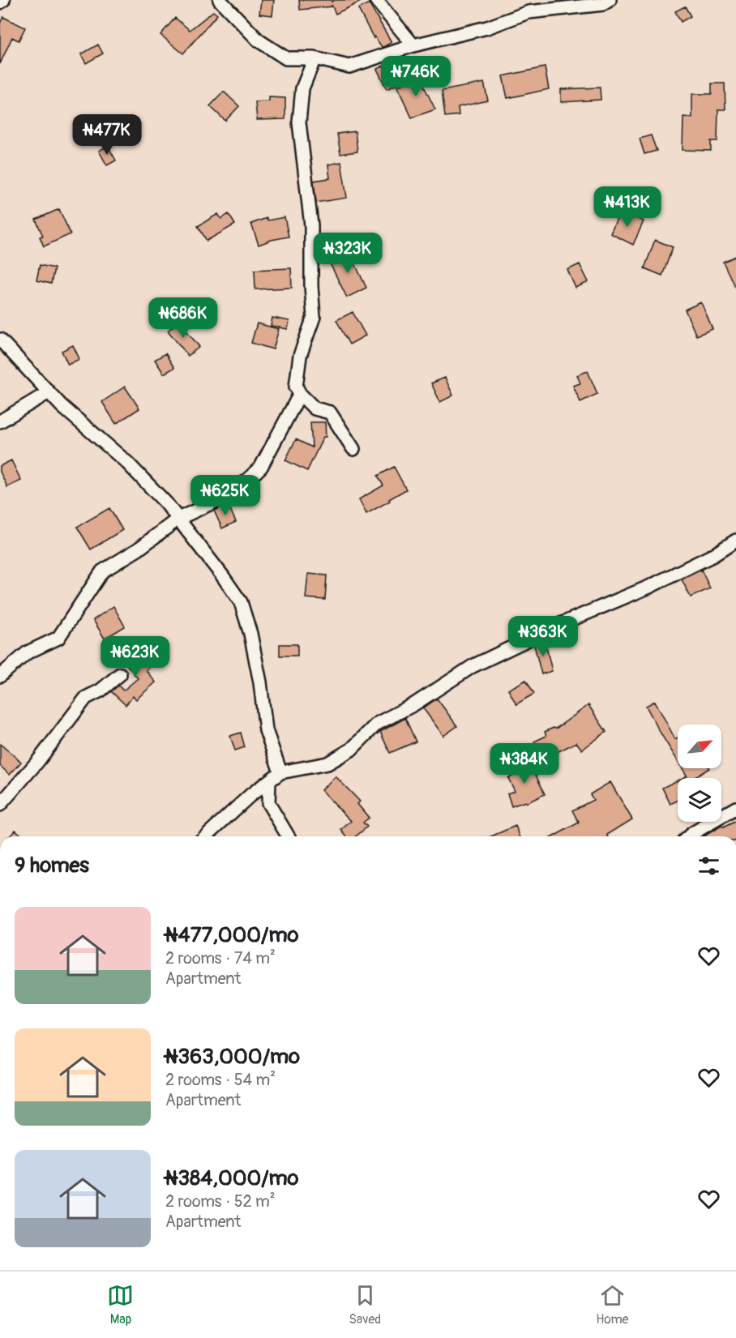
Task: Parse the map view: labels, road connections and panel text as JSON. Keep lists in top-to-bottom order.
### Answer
{
  "north": "top right",
  "page": {
    "price": [
      "₦746K",
      "₦477K",
      "₦413K",
      "₦323K",
      "₦686K",
      "₦625K",
      "₦363K",
      "₦623K",
      "₦384K"
    ],
    "heading": "9 homes",
    "list": [
      {
        "name": "₦477,000/mo",
        "note": "2 rooms · 74 m² · Apartment"
      },
      {
        "name": "₦363,000/mo",
        "note": "2 rooms · 54 m² · Apartment"
      },
      {
        "name": "₦384,000/mo",
        "note": "2 rooms · 52 m² · Apartment"
      }
    ],
    "tabs": ["Map", "Saved", "Home"]
  }
}
